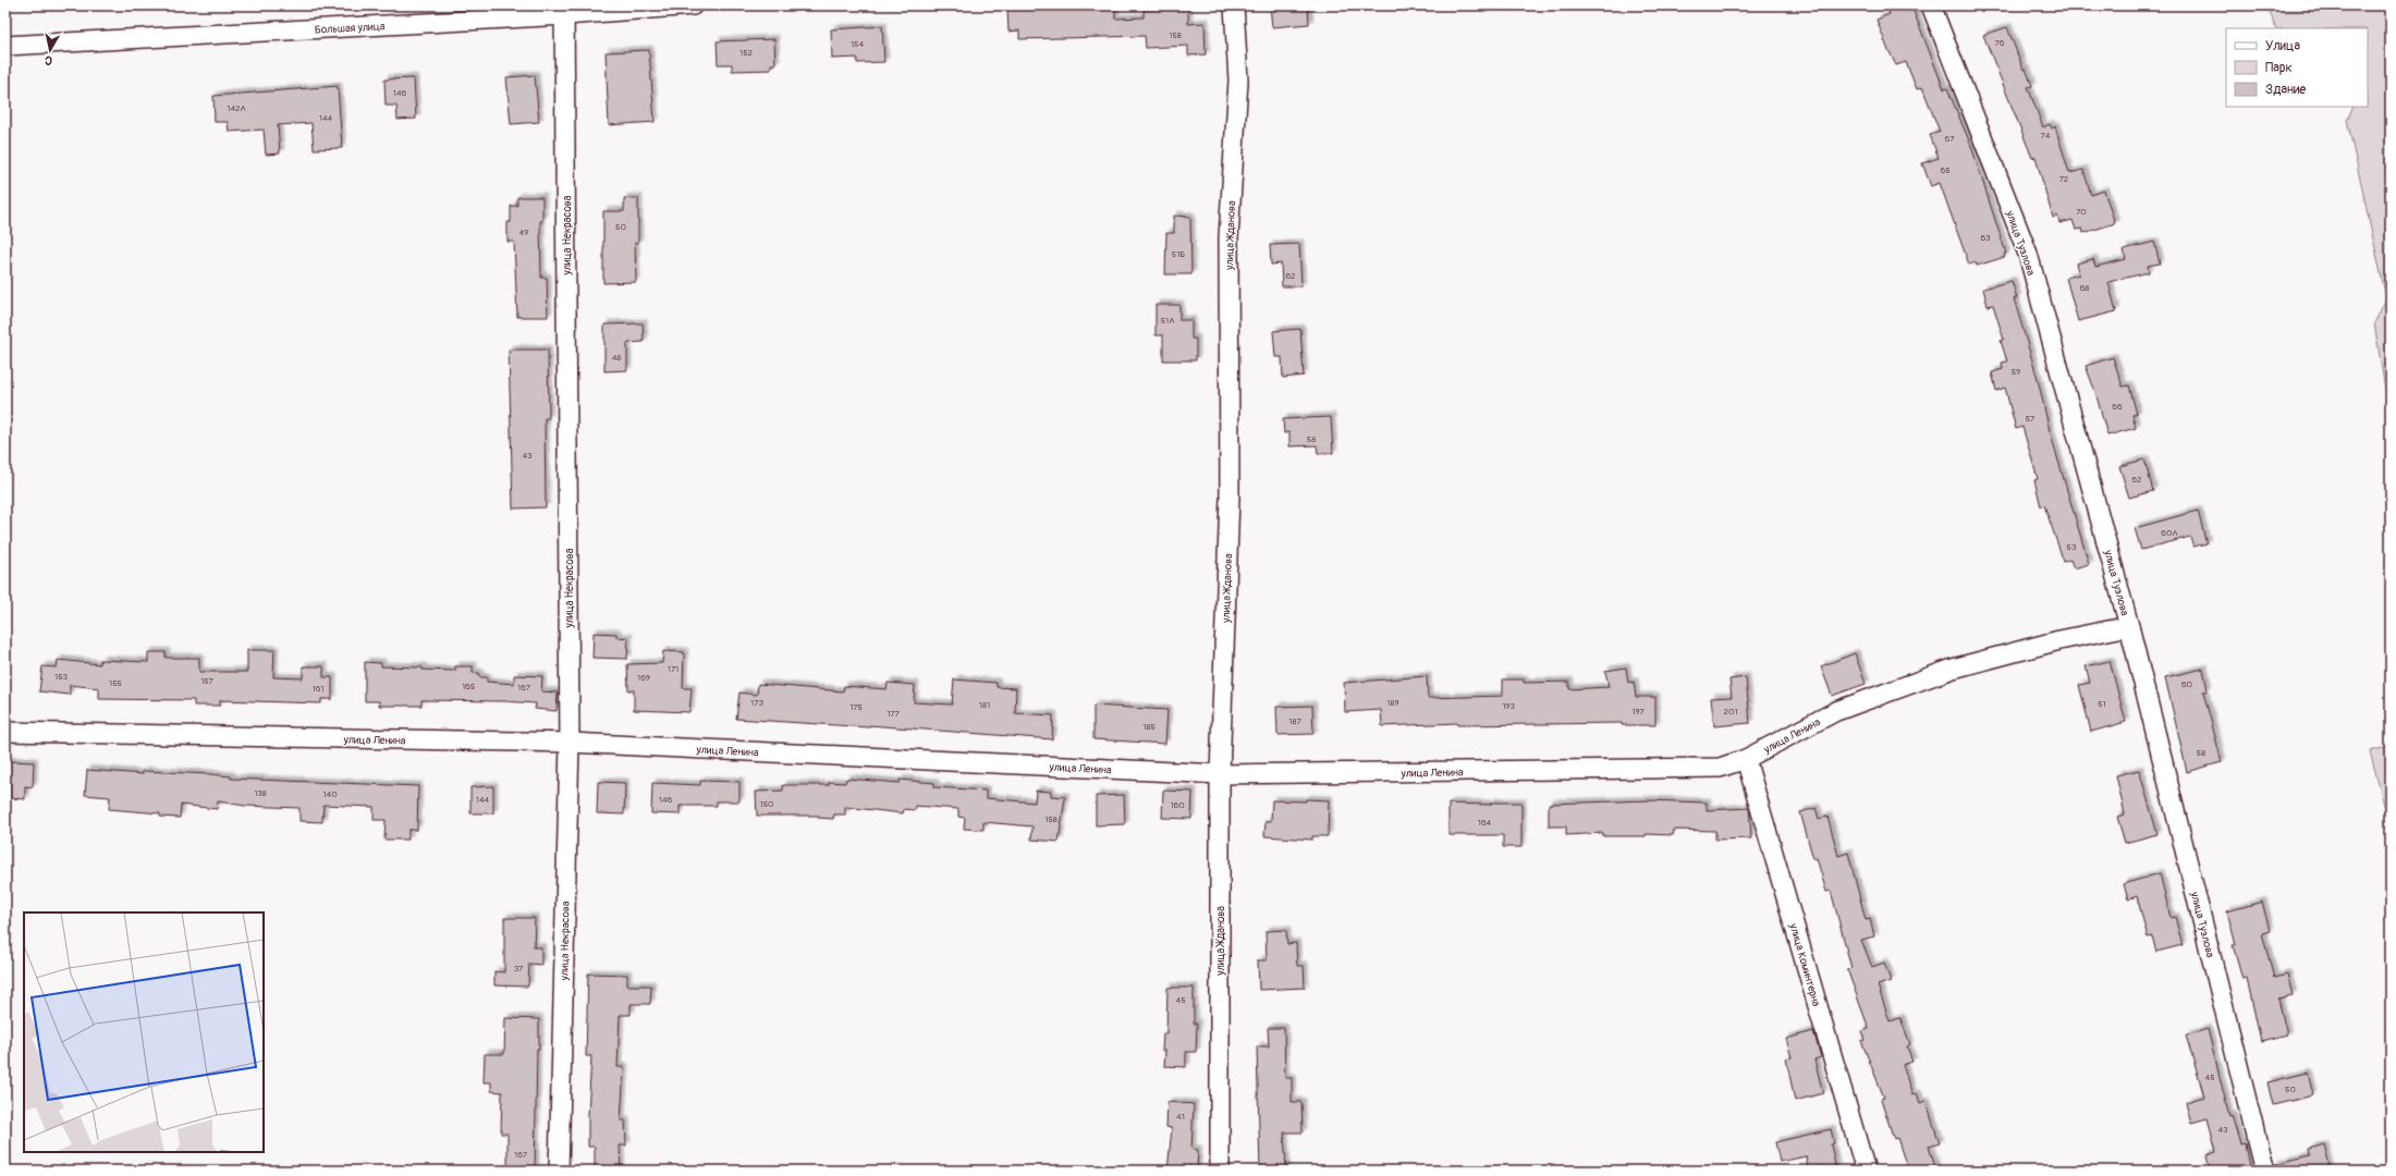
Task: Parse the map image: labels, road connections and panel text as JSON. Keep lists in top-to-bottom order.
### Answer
{
  "streets": {
    "street": [
      "Большая улица",
      "улица Некрасова",
      "улица Жданова",
      "улица Тузлова",
      "улица Ленина",
      "улица Коминтерна"
    ]
  },
  "crossings": [
    ["Большая улица", "улица Некрасова"],
    ["улица Некрасова", "улица Ленина"],
    ["улица Жданова", "улица Ленина"],
    ["улица Тузлова", "улица Ленина"],
    ["улица Ленина", "улица Коминтерна"]
  ],
  "house_numbers": [
    "158",
    "76",
    "154",
    "152",
    "146",
    "142А",
    "144",
    "74",
    "67",
    "65",
    "72",
    "70",
    "50",
    "49",
    "63",
    "51Б",
    "62",
    "68",
    "51А",
    "48",
    "59",
    "66",
    "57",
    "58",
    "43",
    "62",
    "60А",
    "53",
    "171",
    "153",
    "169",
    "157",
    "155",
    "60",
    "165",
    "167",
    "161",
    "173",
    "189",
    "51",
    "181",
    "193",
    "175",
    "197",
    "201",
    "177",
    "187",
    "185",
    "58",
    "138",
    "140",
    "144",
    "146",
    "150",
    "160",
    "158",
    "164",
    "37",
    "45",
    "45",
    "50",
    "41",
    "43",
    "167"
  ],
  "legend": ["Улица", "Парк", "Здание"],
  "north": "bottom"
}
